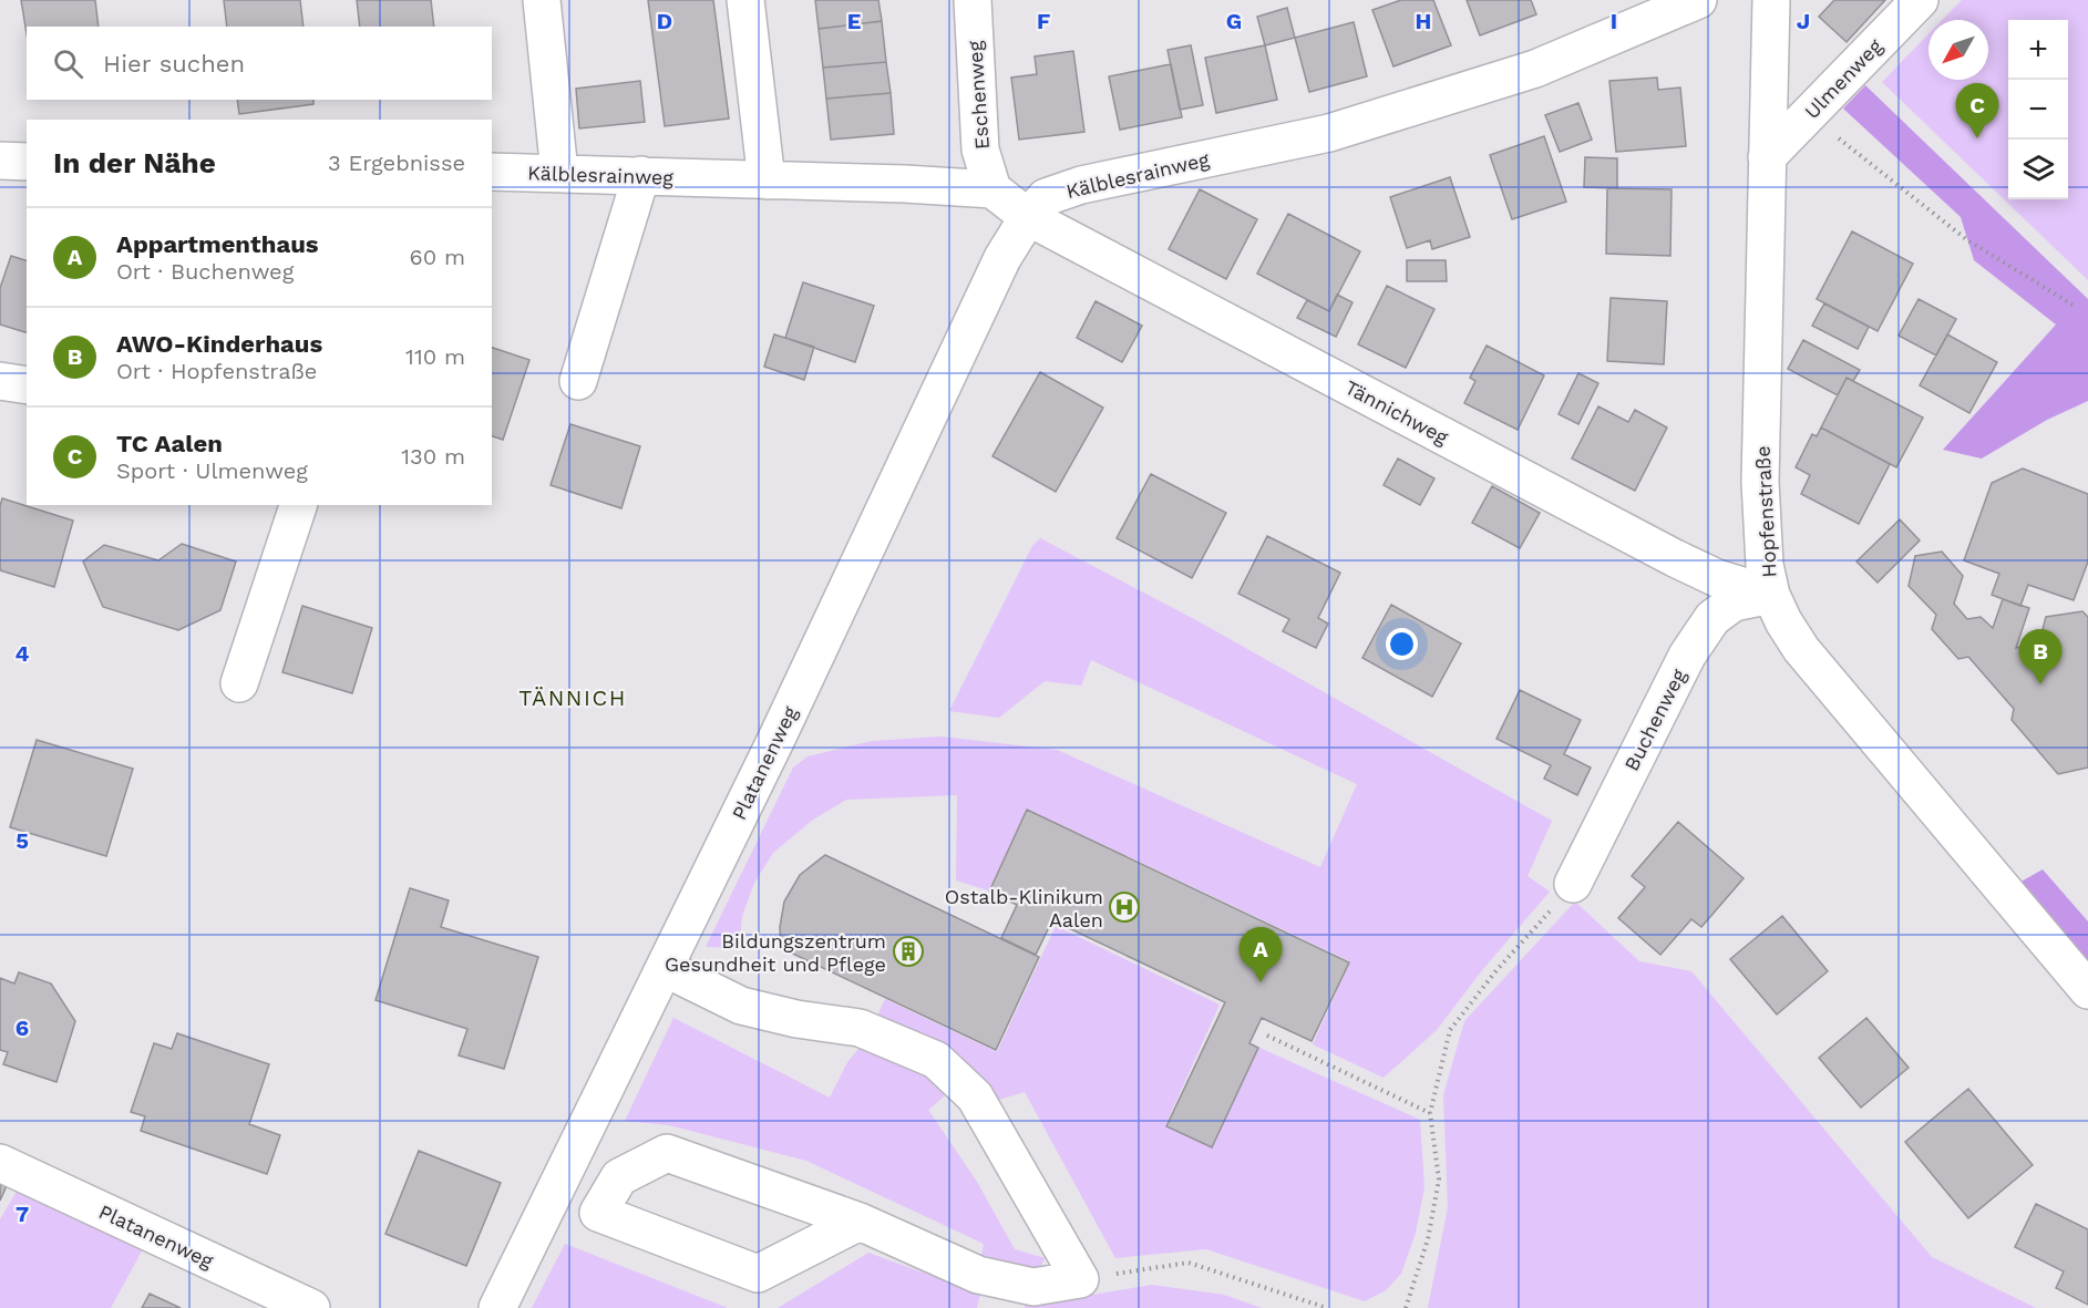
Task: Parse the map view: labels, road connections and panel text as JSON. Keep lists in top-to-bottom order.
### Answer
{
  "streets": {
    "street": [
      "Ulmenweg",
      "Eschenweg",
      "Kälblesrainweg",
      "Tännichweg",
      "Hopfenstraße",
      "Buchenweg",
      "Platanenweg"
    ]
  },
  "crossings": [
    ["Ulmenweg", "Hopfenstraße"],
    ["Eschenweg", "Kälblesrainweg"],
    ["Kälblesrainweg", "Tännichweg"],
    ["Kälblesrainweg", "Platanenweg"],
    ["Tännichweg", "Hopfenstraße"],
    ["Tännichweg", "Buchenweg"],
    ["Tännichweg", "Platanenweg"],
    ["Hopfenstraße", "Buchenweg"]
  ],
  "districts": ["TÄNNICH"],
  "places": {
    "hospital": ["Ostalb-Klinikum Aalen"],
    "building": ["Bildungszentrum Gesundheit und Pflege"]
  },
  "north": "bottom left",
  "page": {
    "map_buttons": ["+", "−"],
    "search": "Hier suchen",
    "pins": ["C", "B", "A"],
    "heading": ["In der Nähe", "3 Ergebnisse"],
    "list": [
      {
        "mark": "A",
        "name": "Appartmenthaus",
        "note": "Ort · Buchenweg",
        "value": "60 m"
      },
      {
        "mark": "B",
        "name": "AWO-Kinderhaus",
        "note": "Ort · Hopfenstraße",
        "value": "110 m"
      },
      {
        "mark": "C",
        "name": "TC Aalen",
        "note": "Sport · Ulmenweg",
        "value": "130 m"
      }
    ]
  },
  "grid": {
    "columns": [
      "D",
      "E",
      "F",
      "G",
      "H",
      "I",
      "J"
    ],
    "rows": [
      "4",
      "5",
      "6",
      "7"
    ]
  }
}
